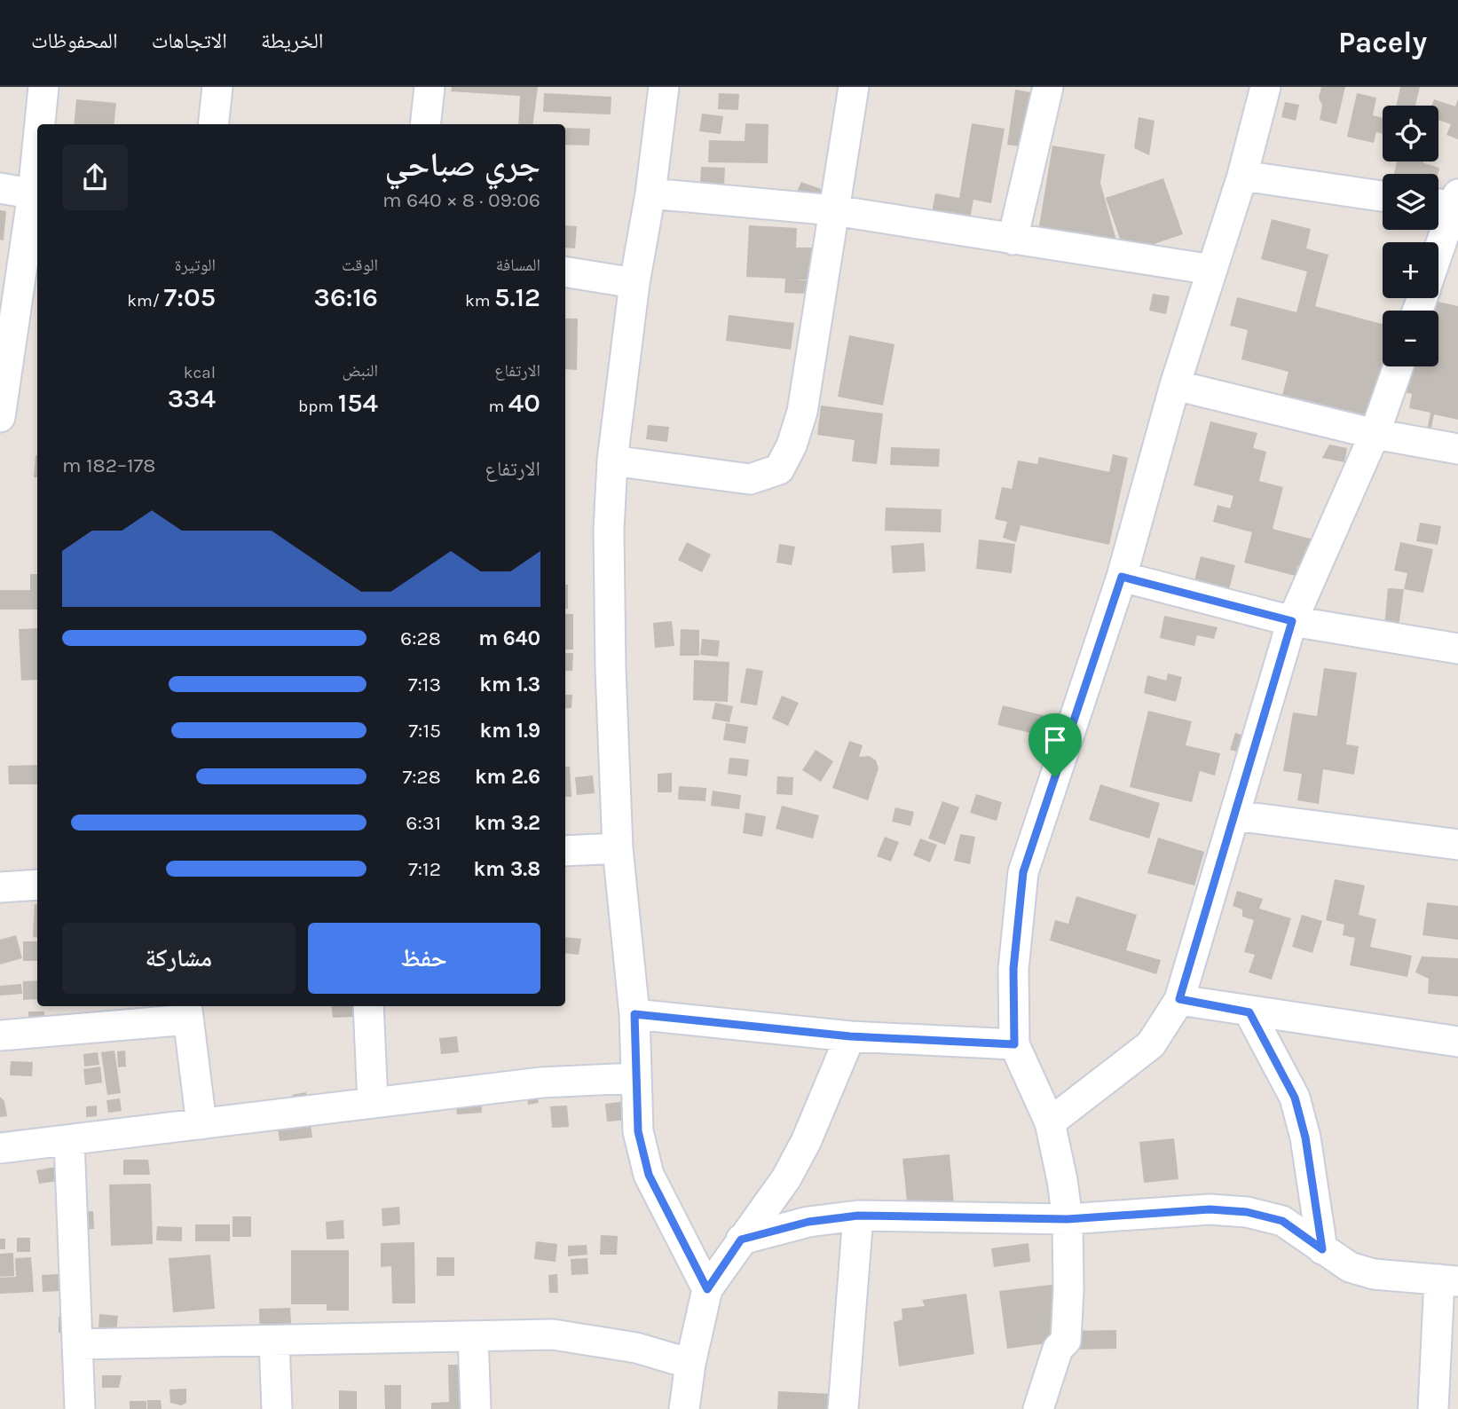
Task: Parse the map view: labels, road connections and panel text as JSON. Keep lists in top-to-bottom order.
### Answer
{
  "page": {
    "header": "Pacely",
    "nav": ["الخريطة", "الاتجاهات", "المحفوظات"],
    "map_buttons": ["+", "−"],
    "heading": ["جري صباحي", "09:06 · 8 × 640 m"],
    "stats": [
      ["المسافة", "5.12 km"],
      ["الوقت", "36:16"],
      ["الوتيرة", "7:05 /km"],
      ["الارتفاع", "40 m"],
      ["النبض", "154 bpm"],
      ["kcal", "334"]
    ],
    "chart": ["الارتفاع", "178–182 m"],
    "list": [
      {
        "name": "640 m",
        "note": "6:28"
      },
      {
        "name": "1.3 km",
        "note": "7:13"
      },
      {
        "name": "1.9 km",
        "note": "7:15"
      },
      {
        "name": "2.6 km",
        "note": "7:28"
      },
      {
        "name": "3.2 km",
        "note": "6:31"
      },
      {
        "name": "3.8 km",
        "note": "7:12"
      }
    ],
    "buttons": ["حفظ", "مشاركة"]
  }
}
